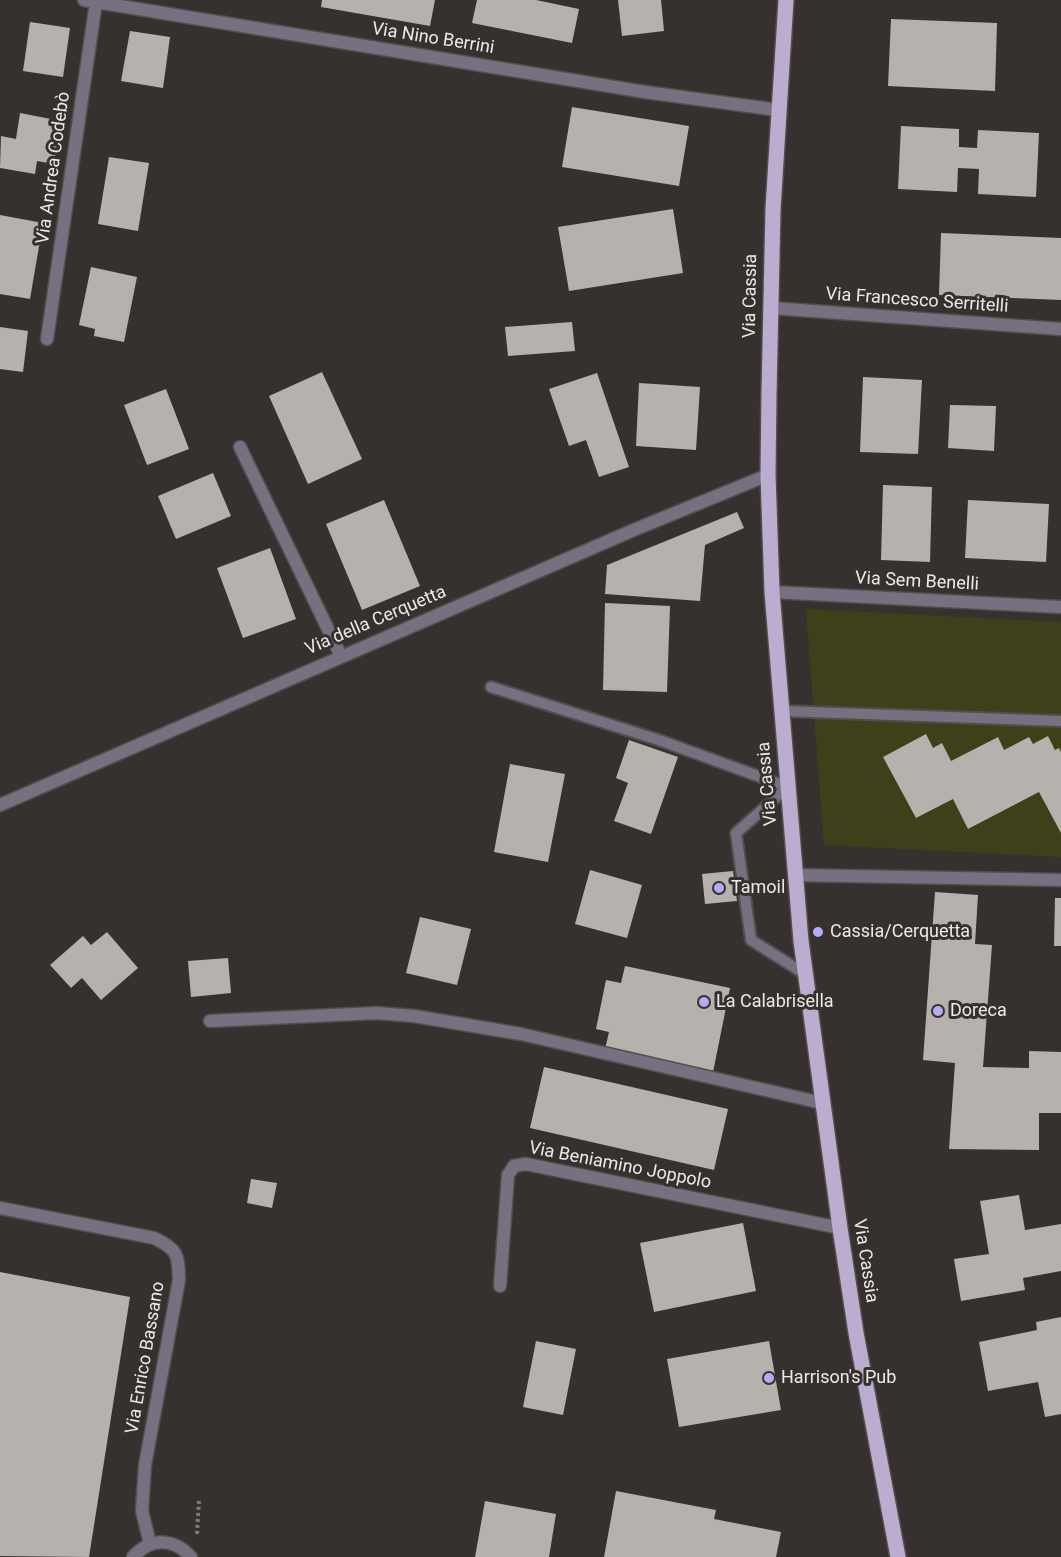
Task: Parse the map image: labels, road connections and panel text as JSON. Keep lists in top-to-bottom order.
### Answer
{
  "streets": {
    "main road": ["Via Cassia"],
    "street": [
      "Via Nino Berrini",
      "Via Andrea Codebò",
      "Via Francesco Serritelli",
      "Via Sem Benelli",
      "Via della Cerquetta",
      "Via Beniamino Joppolo",
      "Via Enrico Bassano"
    ]
  },
  "crossings": [
    ["Via Nino Berrini", "Via Andrea Codebò"],
    ["Via Nino Berrini", "Via Cassia"],
    ["Via Cassia", "Via Francesco Serritelli"],
    ["Via Cassia", "Via Sem Benelli"],
    ["Via Cassia", "Via della Cerquetta"],
    ["Via Cassia", "Via Beniamino Joppolo"]
  ],
  "places": [
    "Tamoil",
    "Cassia/Cerquetta",
    "La Calabrisella",
    "Doreca",
    "Harrison's Pub"
  ]
}
